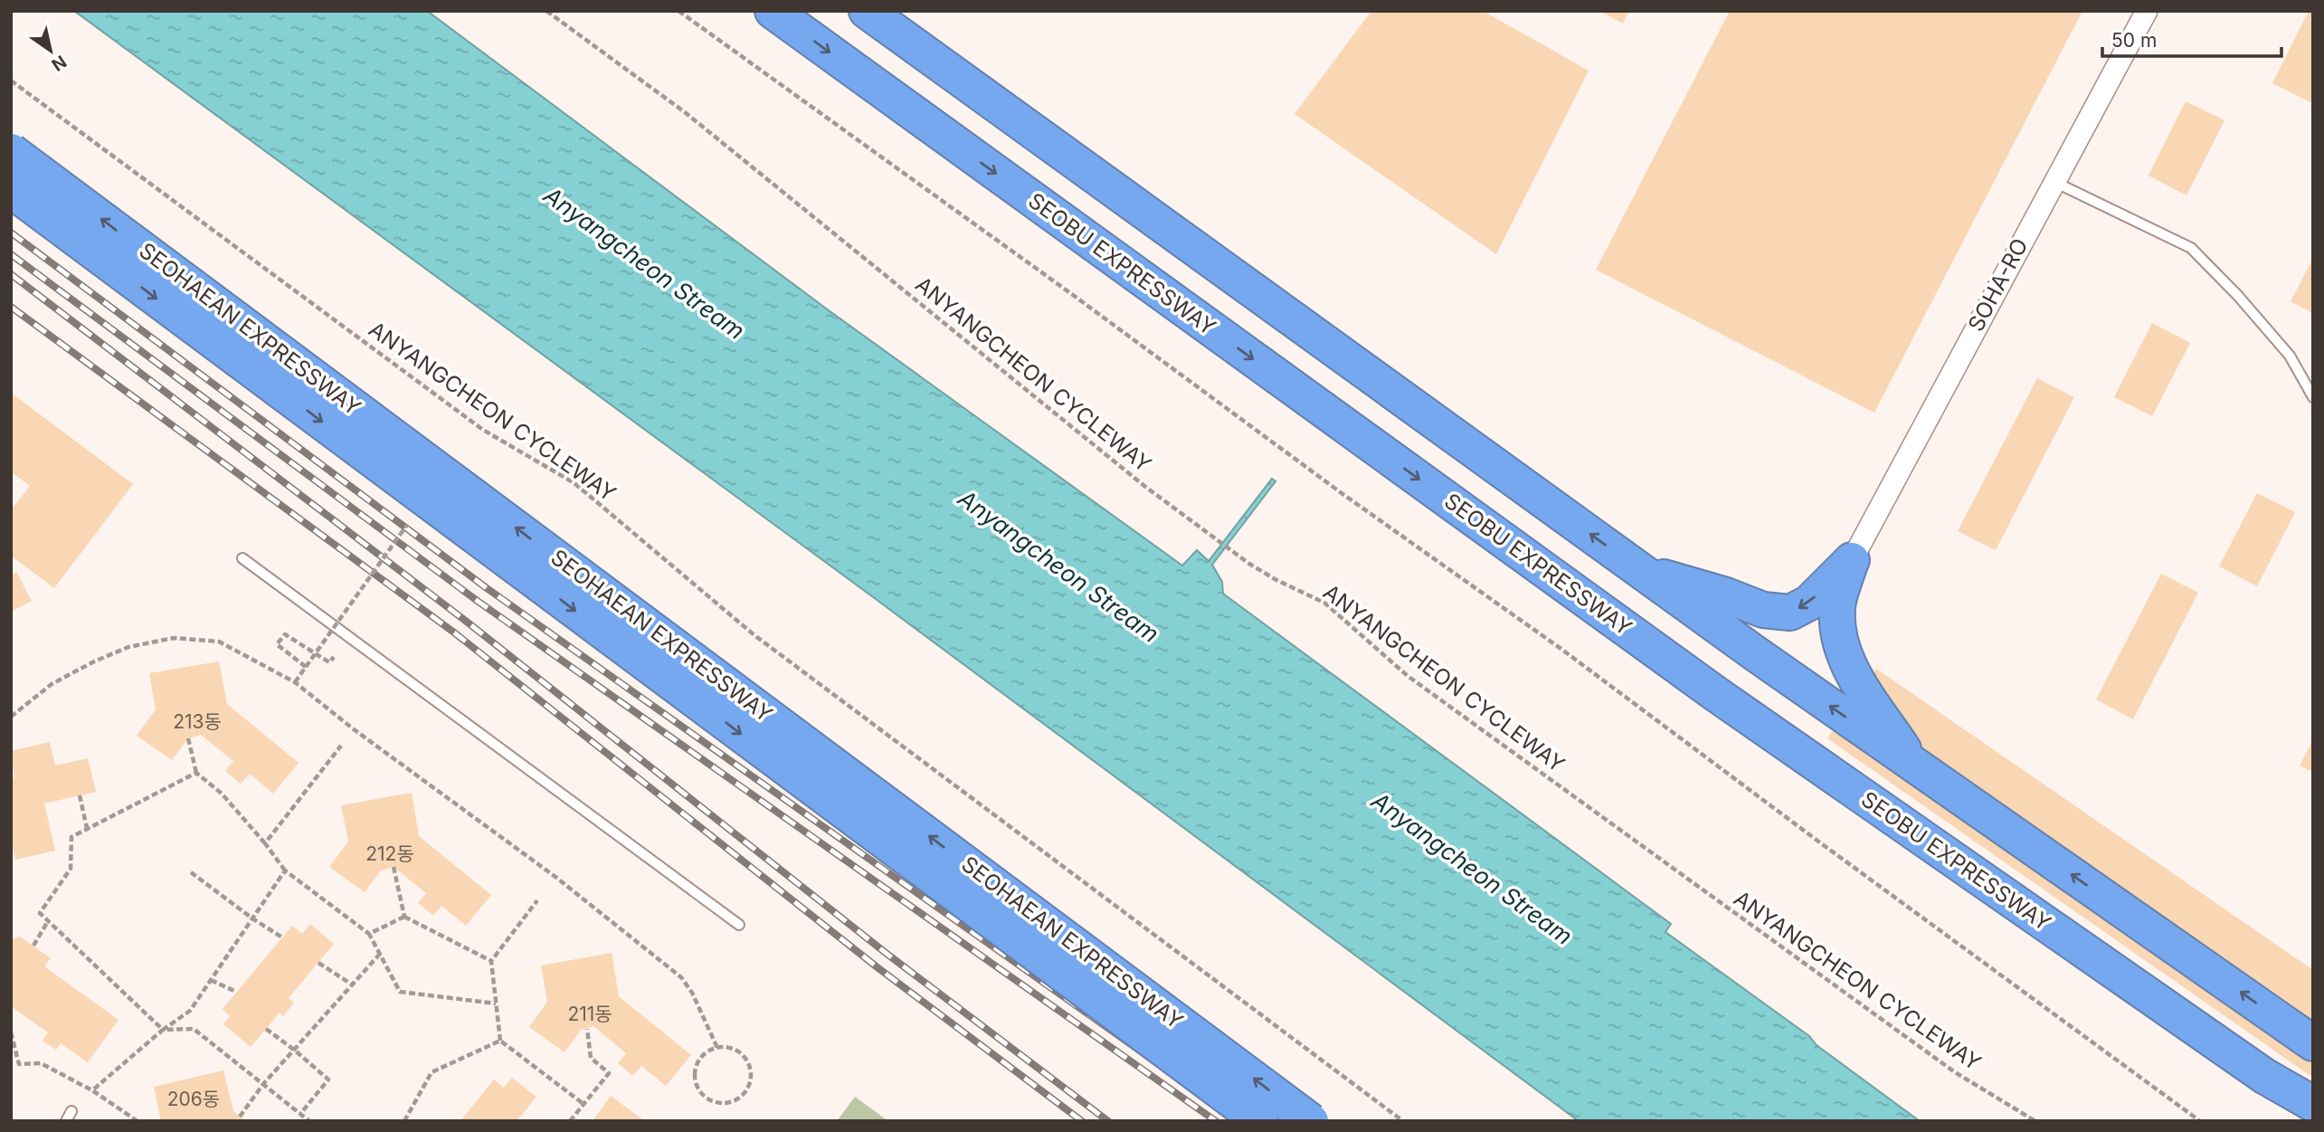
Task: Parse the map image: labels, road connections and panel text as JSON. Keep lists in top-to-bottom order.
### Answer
{
  "streets": {
    "highway": ["SEOBU EXPRESSWAY", "SEOHAEAN EXPRESSWAY"],
    "street": ["SOHA-RO"],
    "path": ["ANYANGCHEON CYCLEWAY"]
  },
  "water": ["Anyangcheon Stream"],
  "house_numbers": [
    "213동",
    "212동",
    "211동",
    "206동"
  ],
  "scale_bar": "50 m",
  "north": "bottom right"
}
